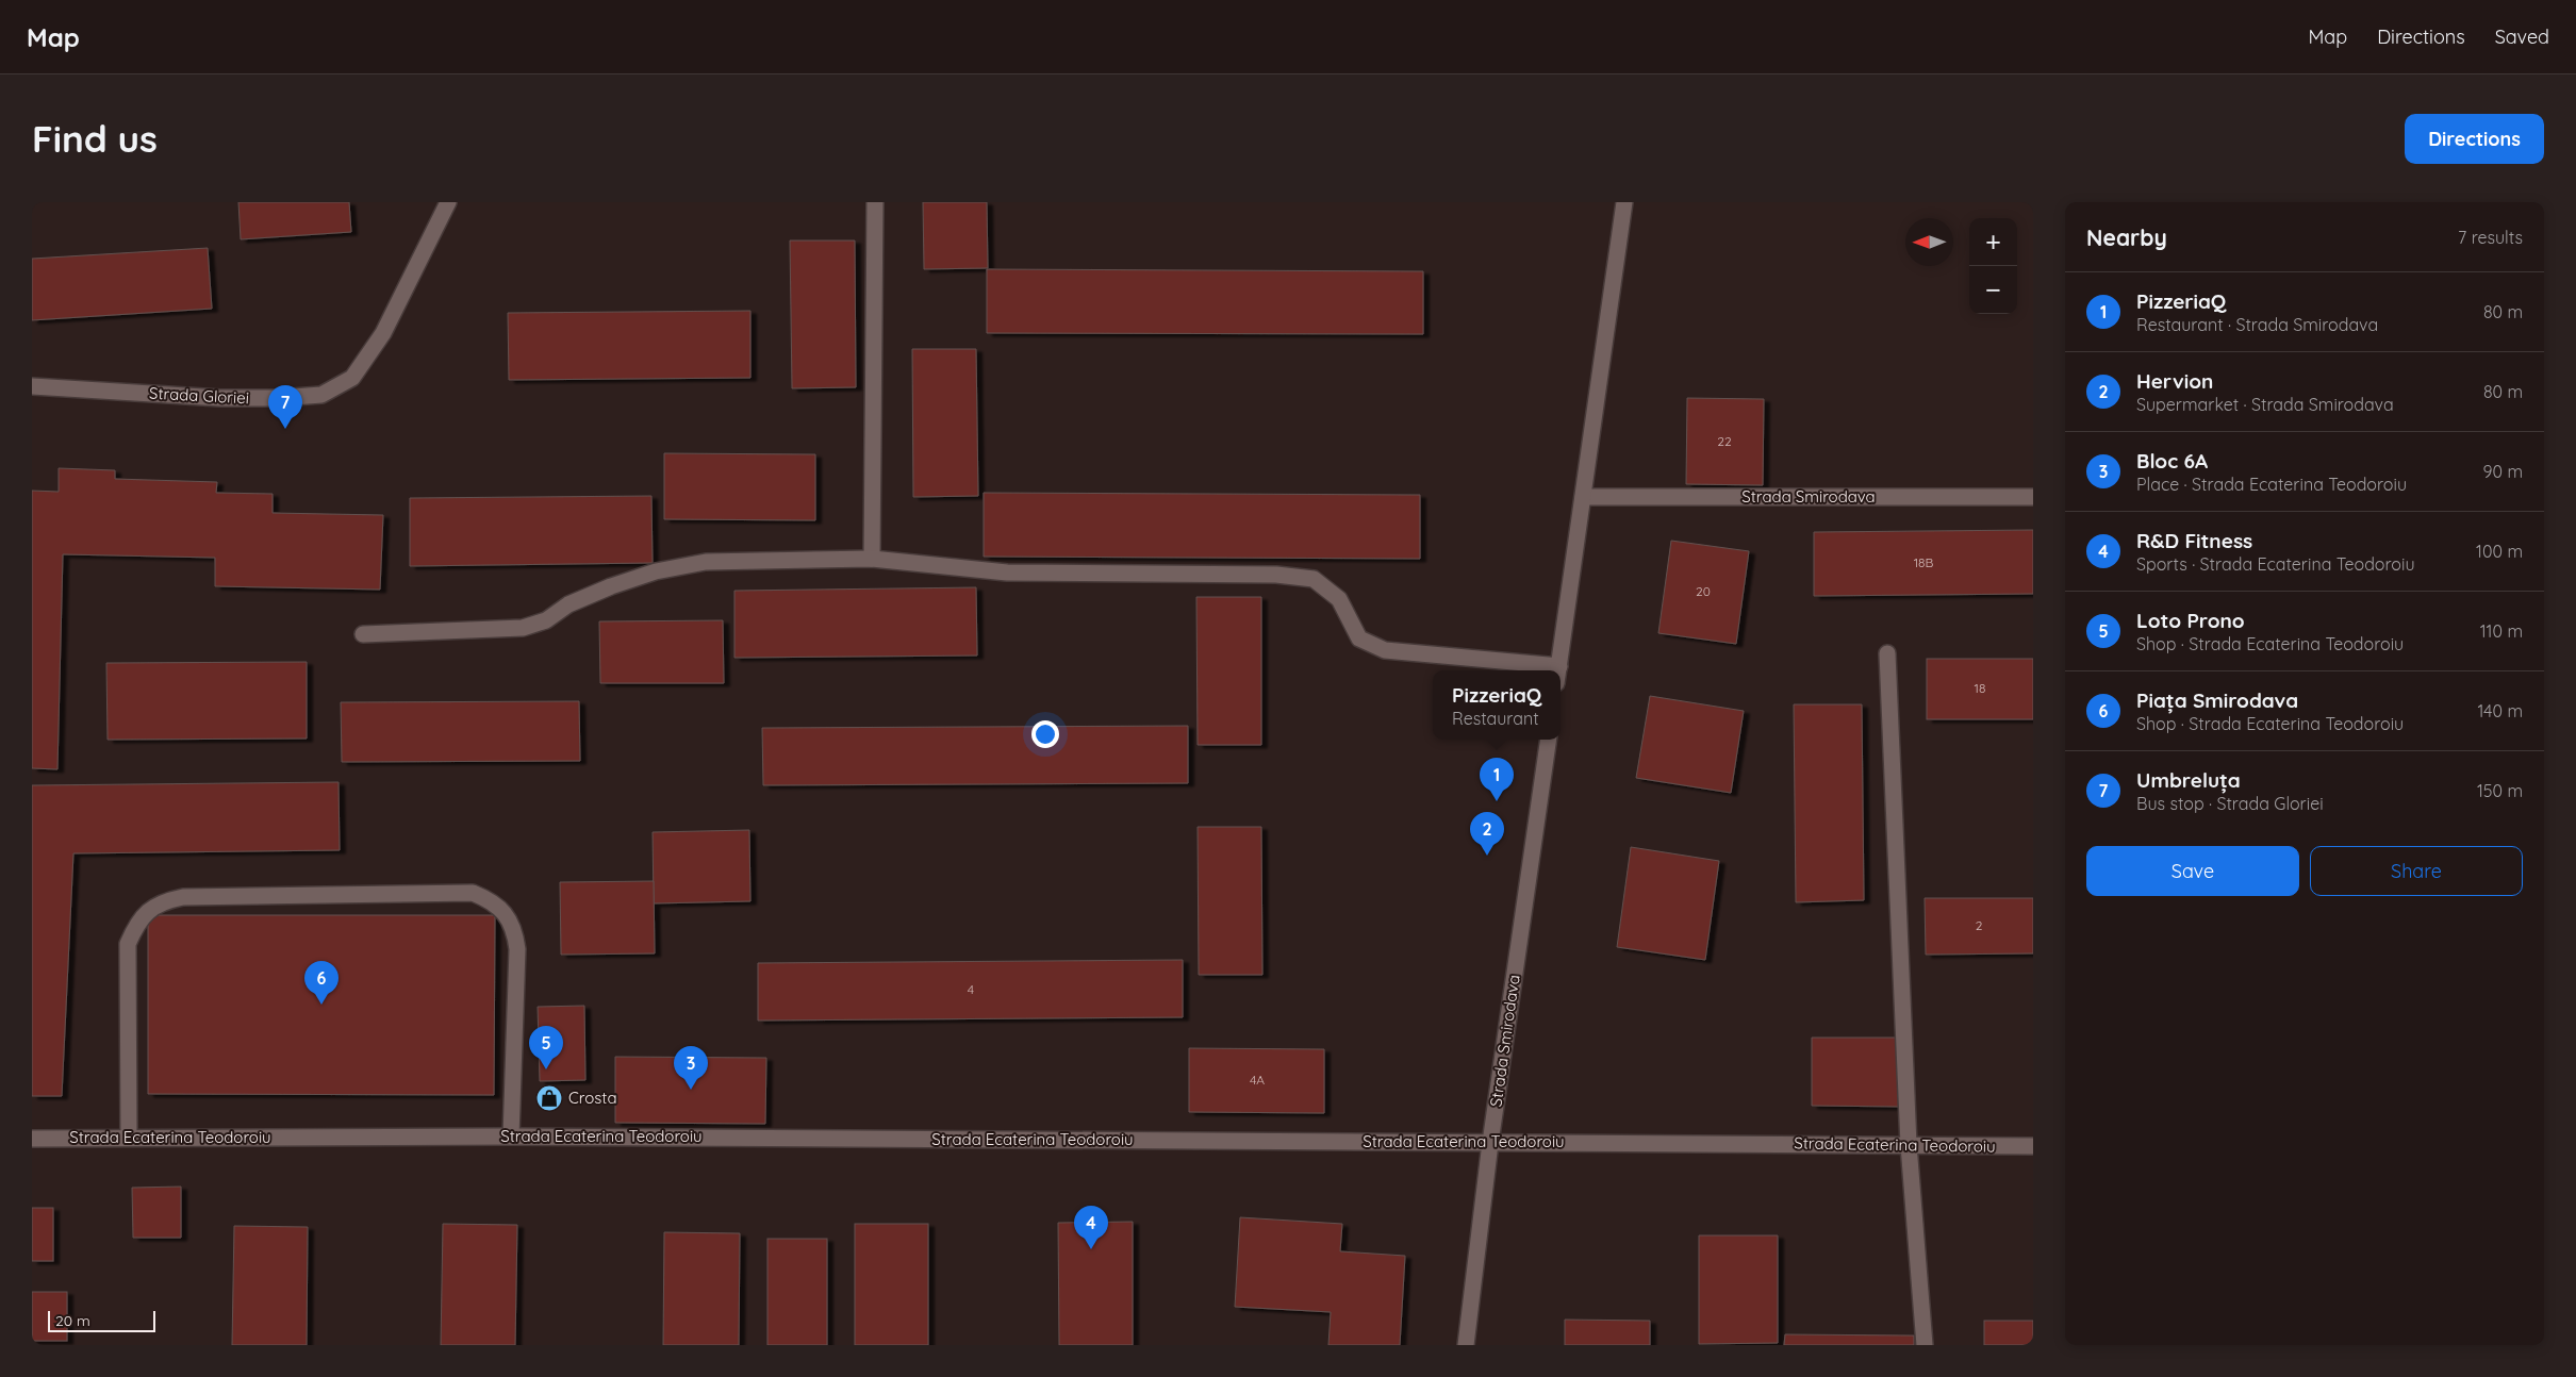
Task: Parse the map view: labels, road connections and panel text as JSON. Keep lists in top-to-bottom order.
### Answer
{
  "streets": {
    "street": ["Strada Gloriei", "Strada Smirodava", "Strada Ecaterina Teodoroiu"]
  },
  "crossings": [
    ["Strada Smirodava", "Strada Ecaterina Teodoroiu"]
  ],
  "places": {
    "shop": ["Crosta"]
  },
  "house_numbers": [
    "22",
    "18B",
    "20",
    "18",
    "2",
    "4",
    "4A"
  ],
  "scale_bar": "20 m",
  "north": "left",
  "page": {
    "header": "Map",
    "nav": ["Map", "Directions", "Saved"],
    "buttons": [
      "Directions",
      ["Save", "Share"]
    ],
    "title": "Find us",
    "heading": ["Nearby", "7 results"],
    "map_buttons": ["+", "−"],
    "list": [
      {
        "mark": "1",
        "name": "PizzeriaQ",
        "note": "Restaurant · Strada Smirodava",
        "value": "80 m"
      },
      {
        "mark": "2",
        "name": "Hervion",
        "note": "Supermarket · Strada Smirodava",
        "value": "80 m"
      },
      {
        "mark": "3",
        "name": "Bloc 6A",
        "note": "Place · Strada Ecaterina Teodoroiu",
        "value": "90 m"
      },
      {
        "mark": "4",
        "name": "R&D Fitness",
        "note": "Sports · Strada Ecaterina Teodoroiu",
        "value": "100 m"
      },
      {
        "mark": "5",
        "name": "Loto Prono",
        "note": "Shop · Strada Ecaterina Teodoroiu",
        "value": "110 m"
      },
      {
        "mark": "6",
        "name": "Piața Smirodava",
        "note": "Shop · Strada Ecaterina Teodoroiu",
        "value": "140 m"
      },
      {
        "mark": "7",
        "name": "Umbreluța",
        "note": "Bus stop · Strada Gloriei",
        "value": "150 m"
      }
    ],
    "pins": [
      "7",
      "1",
      "2",
      "6",
      "5",
      "3",
      "4"
    ],
    "popup": ["PizzeriaQ", "Restaurant"],
    "scale": "20 m"
  }
}
